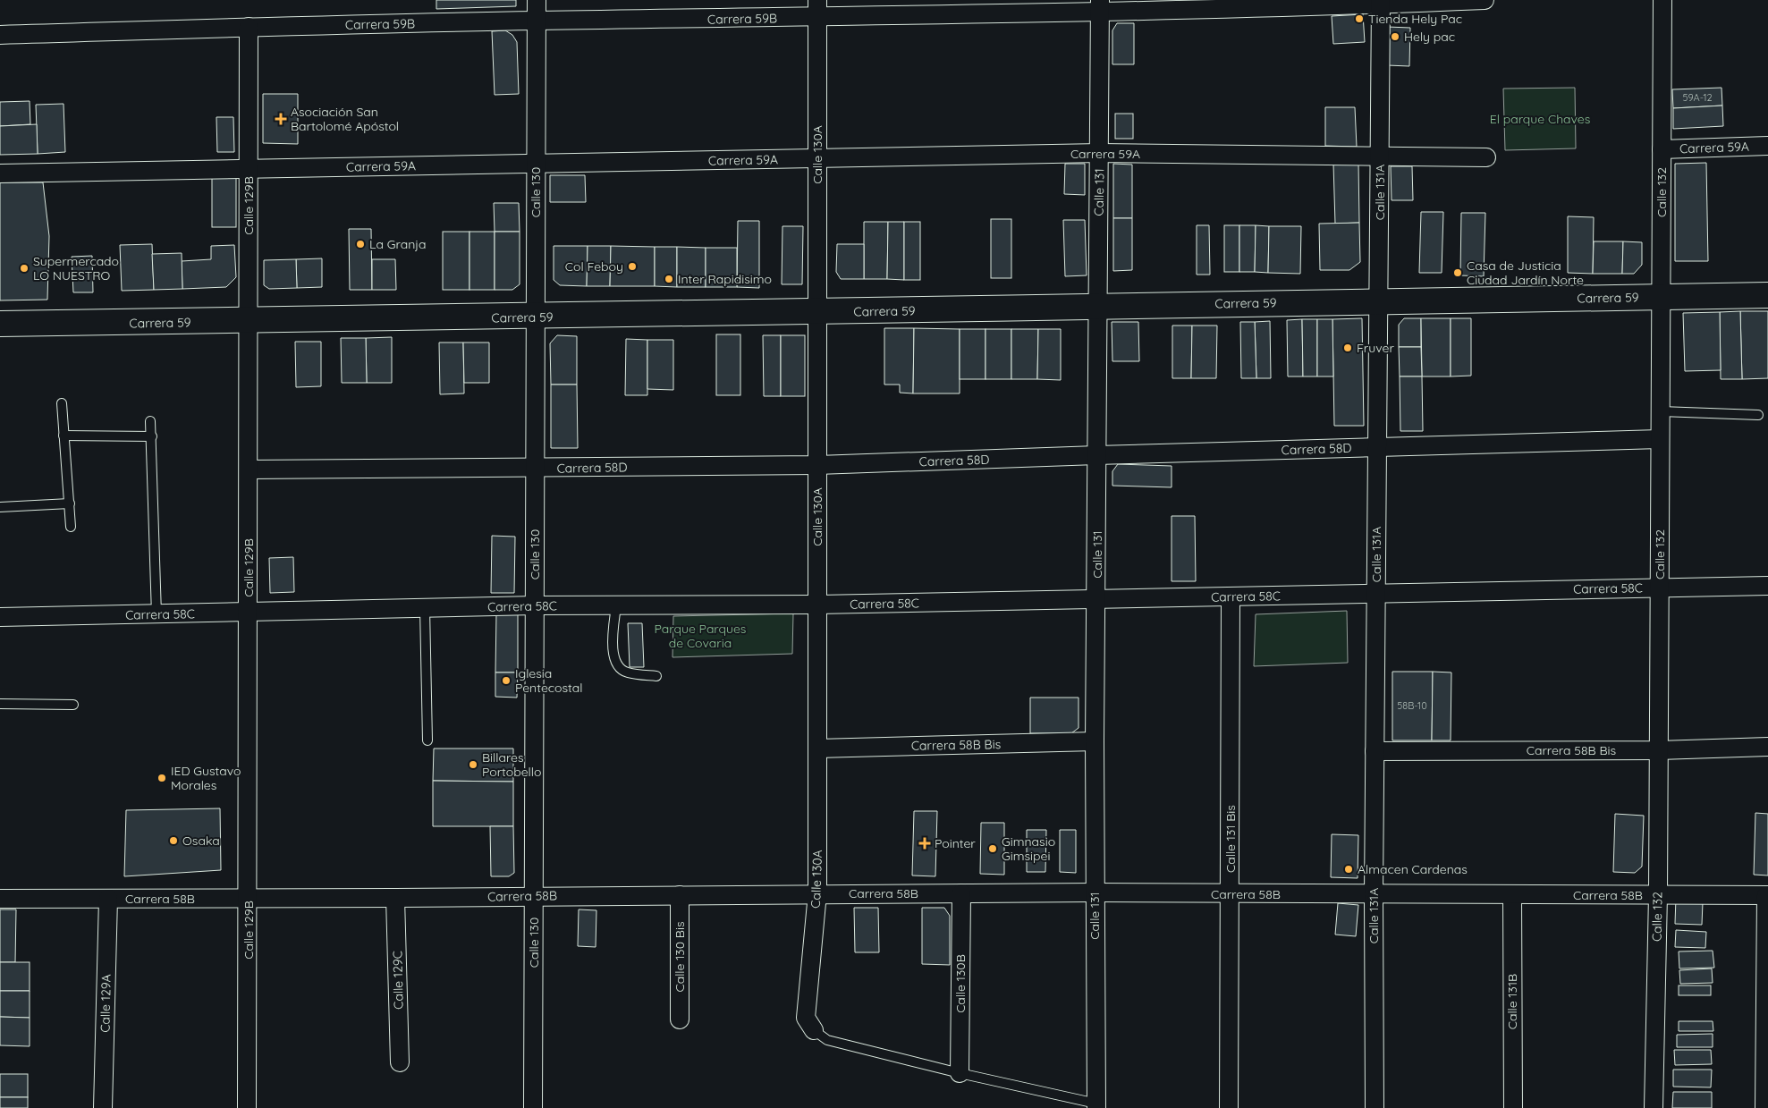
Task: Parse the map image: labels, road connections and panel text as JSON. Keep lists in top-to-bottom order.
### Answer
{
  "streets": {
    "street": [
      "Carrera 59B",
      "Carrera 59A",
      "Calle 130A",
      "Calle 130",
      "Calle 131",
      "Calle 131A",
      "Calle 132",
      "Calle 129B",
      "Carrera 59",
      "Carrera 58D",
      "Carrera 58C",
      "Carrera 58B Bis",
      "Calle 131 Bis",
      "Carrera 58B",
      "Calle 130 Bis",
      "Calle 129C",
      "Calle 130B",
      "Calle 131B",
      "Calle 129A"
    ]
  },
  "crossings": [
    ["Carrera 59B", "Calle 130A"],
    ["Carrera 59B", "Calle 130"],
    ["Carrera 59B", "Calle 131"],
    ["Carrera 59B", "Calle 131A"],
    ["Carrera 59B", "Calle 129B"],
    ["Carrera 59A", "Calle 130A"],
    ["Carrera 59A", "Calle 130"],
    ["Carrera 59A", "Calle 131"],
    ["Carrera 59A", "Calle 131A"],
    ["Carrera 59A", "Calle 132"],
    ["Carrera 59A", "Calle 129B"],
    ["Calle 130A", "Carrera 59"],
    ["Calle 130A", "Carrera 58D"],
    ["Calle 130A", "Carrera 58C"],
    ["Calle 130A", "Carrera 58B Bis"],
    ["Calle 130A", "Carrera 58B"],
    ["Calle 130", "Carrera 59"],
    ["Calle 130", "Carrera 58D"],
    ["Calle 130", "Carrera 58C"],
    ["Calle 130", "Carrera 58B"],
    ["Calle 131", "Carrera 59"],
    ["Calle 131", "Carrera 58D"],
    ["Calle 131", "Carrera 58C"],
    ["Calle 131", "Carrera 58B Bis"],
    ["Calle 131", "Carrera 58B"],
    ["Calle 131A", "Carrera 59"],
    ["Calle 131A", "Carrera 58D"],
    ["Calle 131A", "Carrera 58C"],
    ["Calle 131A", "Carrera 58B Bis"],
    ["Calle 131A", "Carrera 58B"],
    ["Calle 132", "Carrera 59"],
    ["Calle 132", "Carrera 58D"],
    ["Calle 132", "Carrera 58C"],
    ["Calle 132", "Carrera 58B Bis"],
    ["Calle 132", "Carrera 58B"],
    ["Calle 129B", "Carrera 59"],
    ["Calle 129B", "Carrera 58D"],
    ["Calle 129B", "Carrera 58C"],
    ["Calle 129B", "Carrera 58B"],
    ["Carrera 58C", "Calle 131 Bis"],
    ["Calle 131 Bis", "Carrera 58B"],
    ["Carrera 58B", "Calle 130 Bis"],
    ["Carrera 58B", "Calle 129C"],
    ["Carrera 58B", "Calle 130B"],
    ["Carrera 58B", "Calle 131B"],
    ["Carrera 58B", "Calle 129A"]
  ],
  "parks": ["El parque Chaves", "Parque Parques de Covaria"],
  "places": {
    "other": [
      "Tienda Hely Pac",
      "Hely pac",
      "La Granja",
      "Col Feboy",
      "Supermercado LO NUESTRO",
      "Casa de Justicia Ciudad Jardín Norte",
      "Inter Rapidisimo",
      "Fruver",
      "Iglesia Pentecostal",
      "Billares Portobello",
      "IED Gustavo Morales",
      "Osaka",
      "Gimnasio Gimsipei",
      "Almacen Cardenas"
    ],
    "health": ["Asociación San Bartolomé Apóstol", "Pointer"]
  },
  "house_numbers": ["59A-12", "58B-10"]
}
